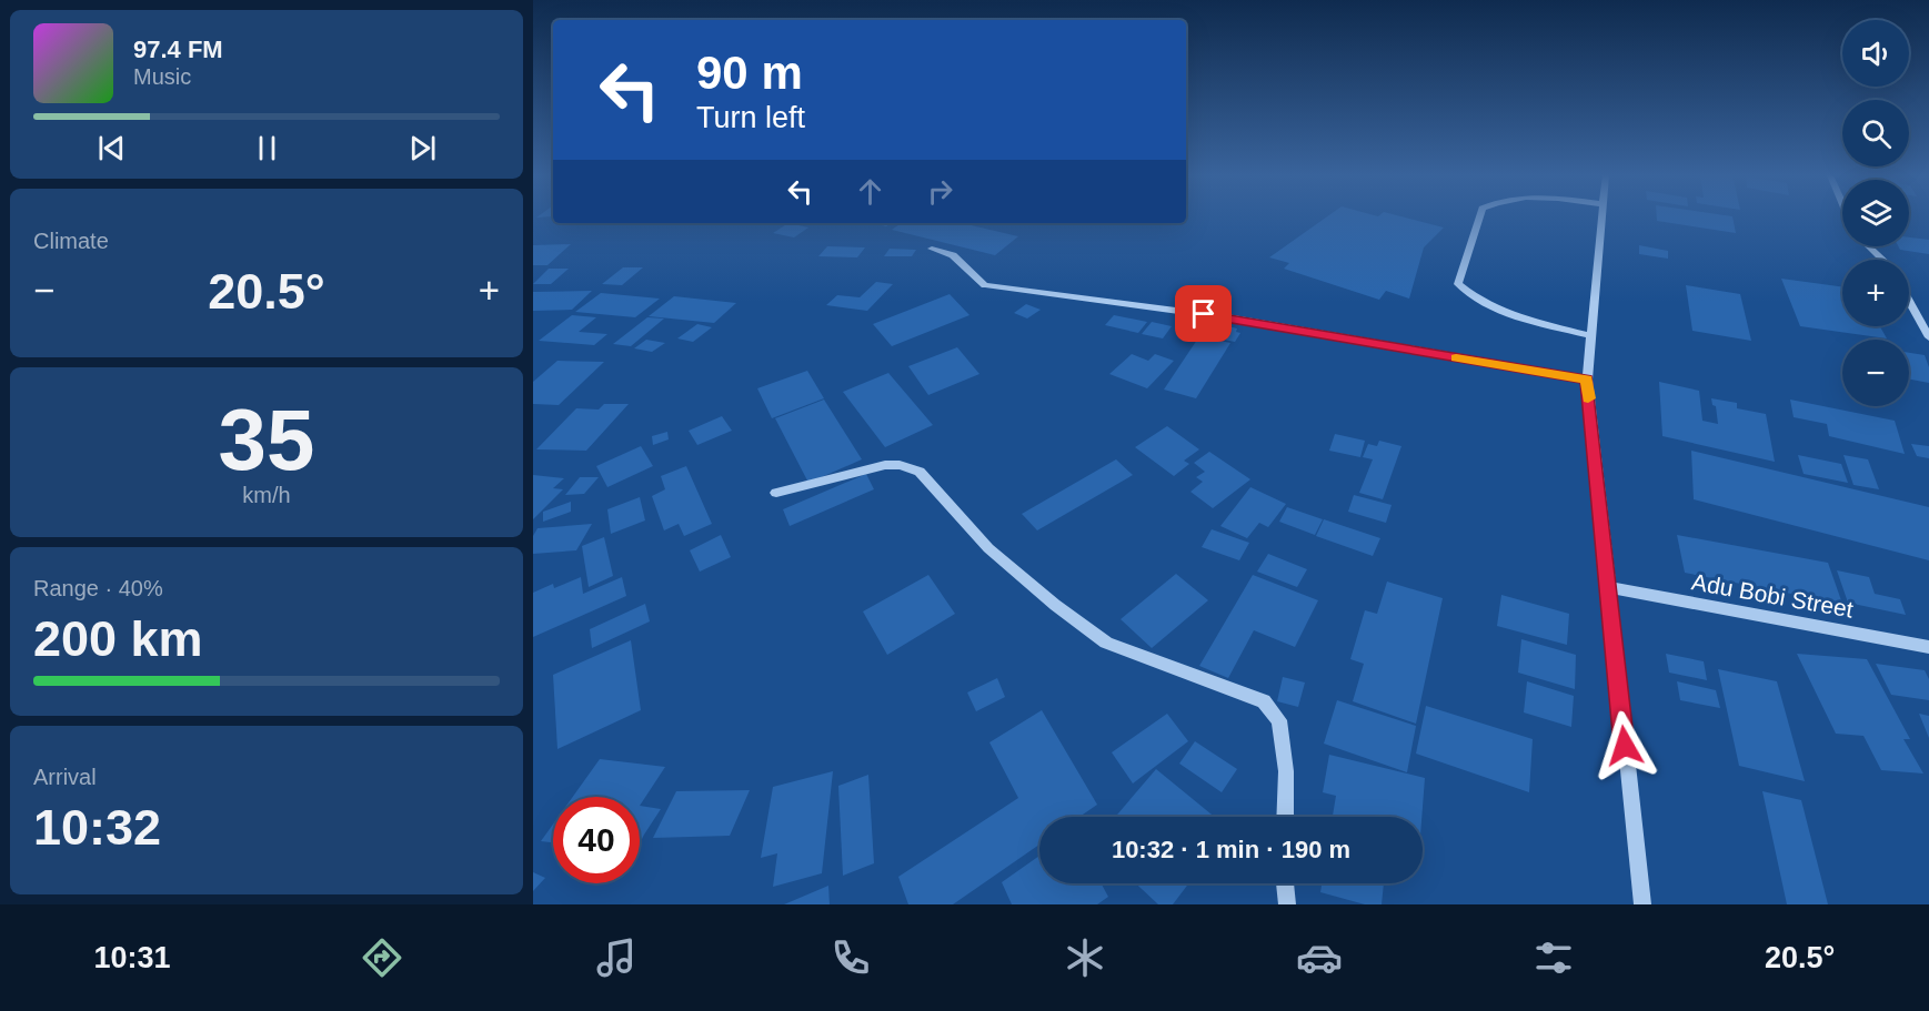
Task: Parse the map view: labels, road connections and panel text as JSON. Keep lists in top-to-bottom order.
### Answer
{
  "streets": {
    "street": ["Adu Bobi Street"]
  },
  "page": {
    "map_buttons": ["+", "−"],
    "turn": ["90 m", "Turn left"],
    "song": ["97.4 FM", "Music"],
    "tile": [
      "Climate",
      ["35", "km/h"],
      ["Range · 40%", "200 km"],
      ["Arrival", "10:32"]
    ],
    "heat": ["−", "20.5°", "+"],
    "limit": "40",
    "trip": "10:32 · 1 min · 190 m",
    "tabs": ["10:31", "20.5°"]
  }
}
